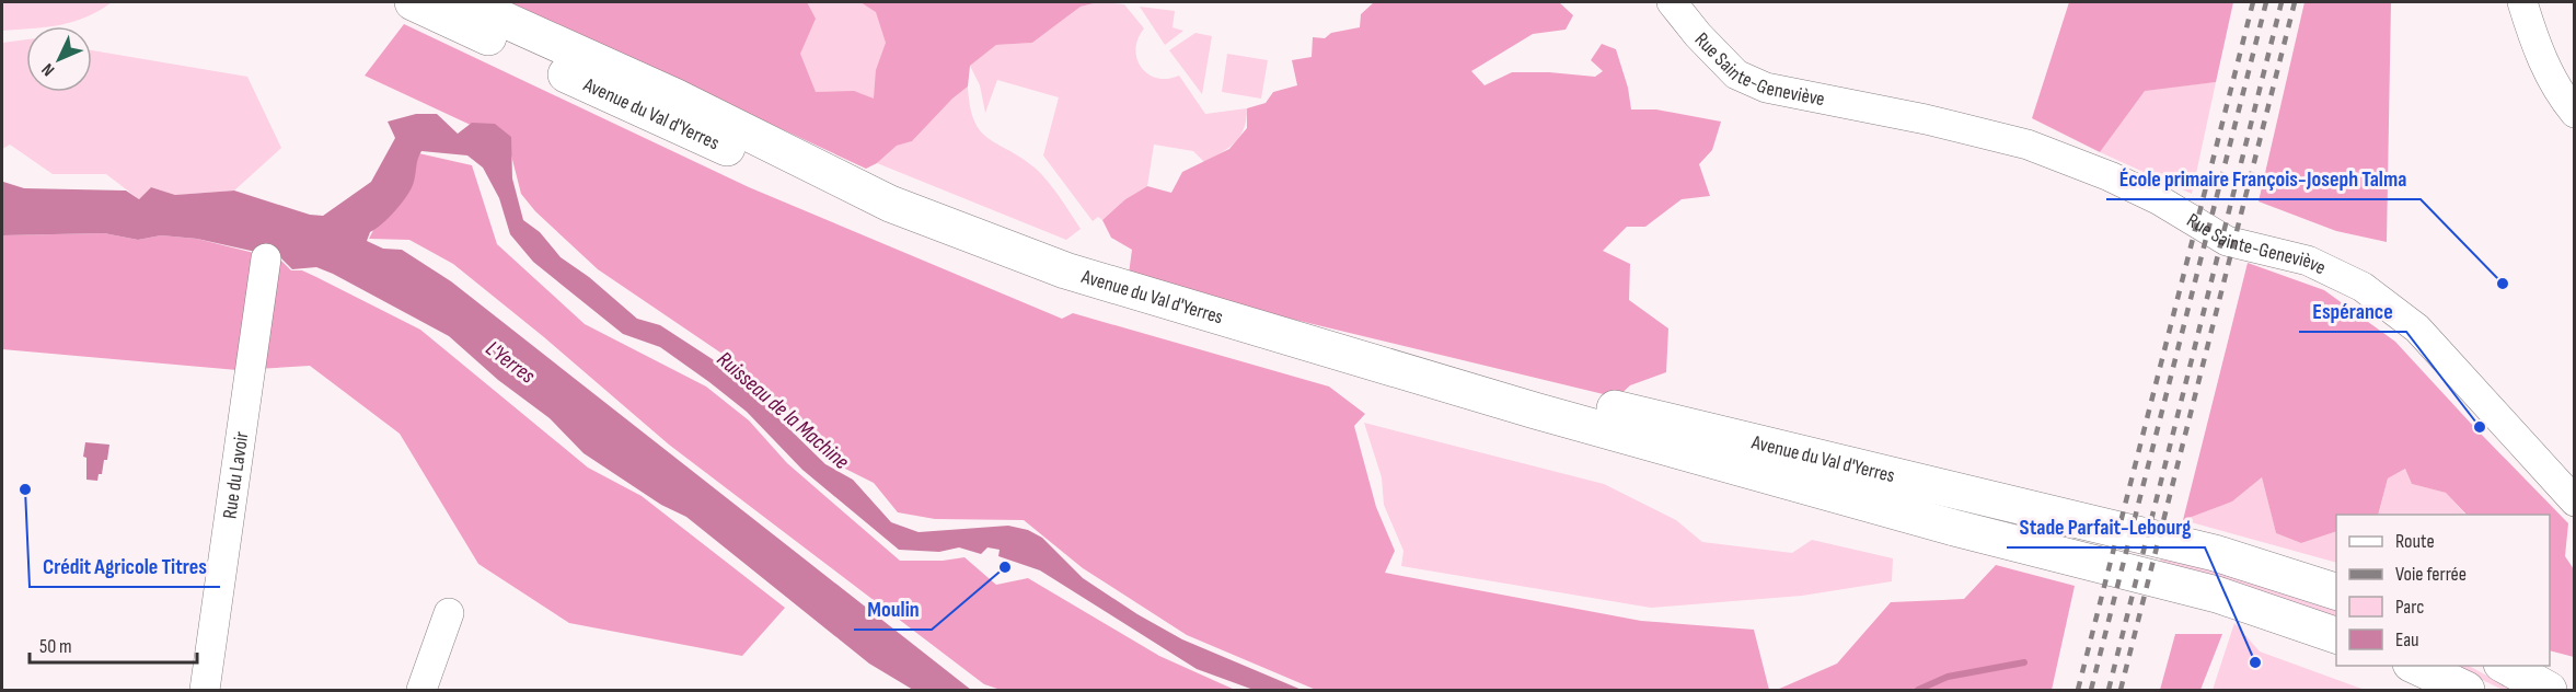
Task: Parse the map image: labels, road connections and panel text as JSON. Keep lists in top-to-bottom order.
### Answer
{
  "streets": {
    "main road": ["Avenue du Val d'Yerres"],
    "street": ["Rue Sainte-Geneviève", "Rue du Lavoir"]
  },
  "water": ["L'Yerres", "Ruisseau de la Machine"],
  "places": [
    "École primaire François-Joseph Talma",
    "Espérance",
    "Crédit Agricole Titres",
    "Moulin",
    "Stade Parfait-Lebourg"
  ],
  "legend": [
    "Route",
    "Voie ferrée",
    "Parc",
    "Eau"
  ],
  "scale_bar": "50 m",
  "north": "bottom left"
}
